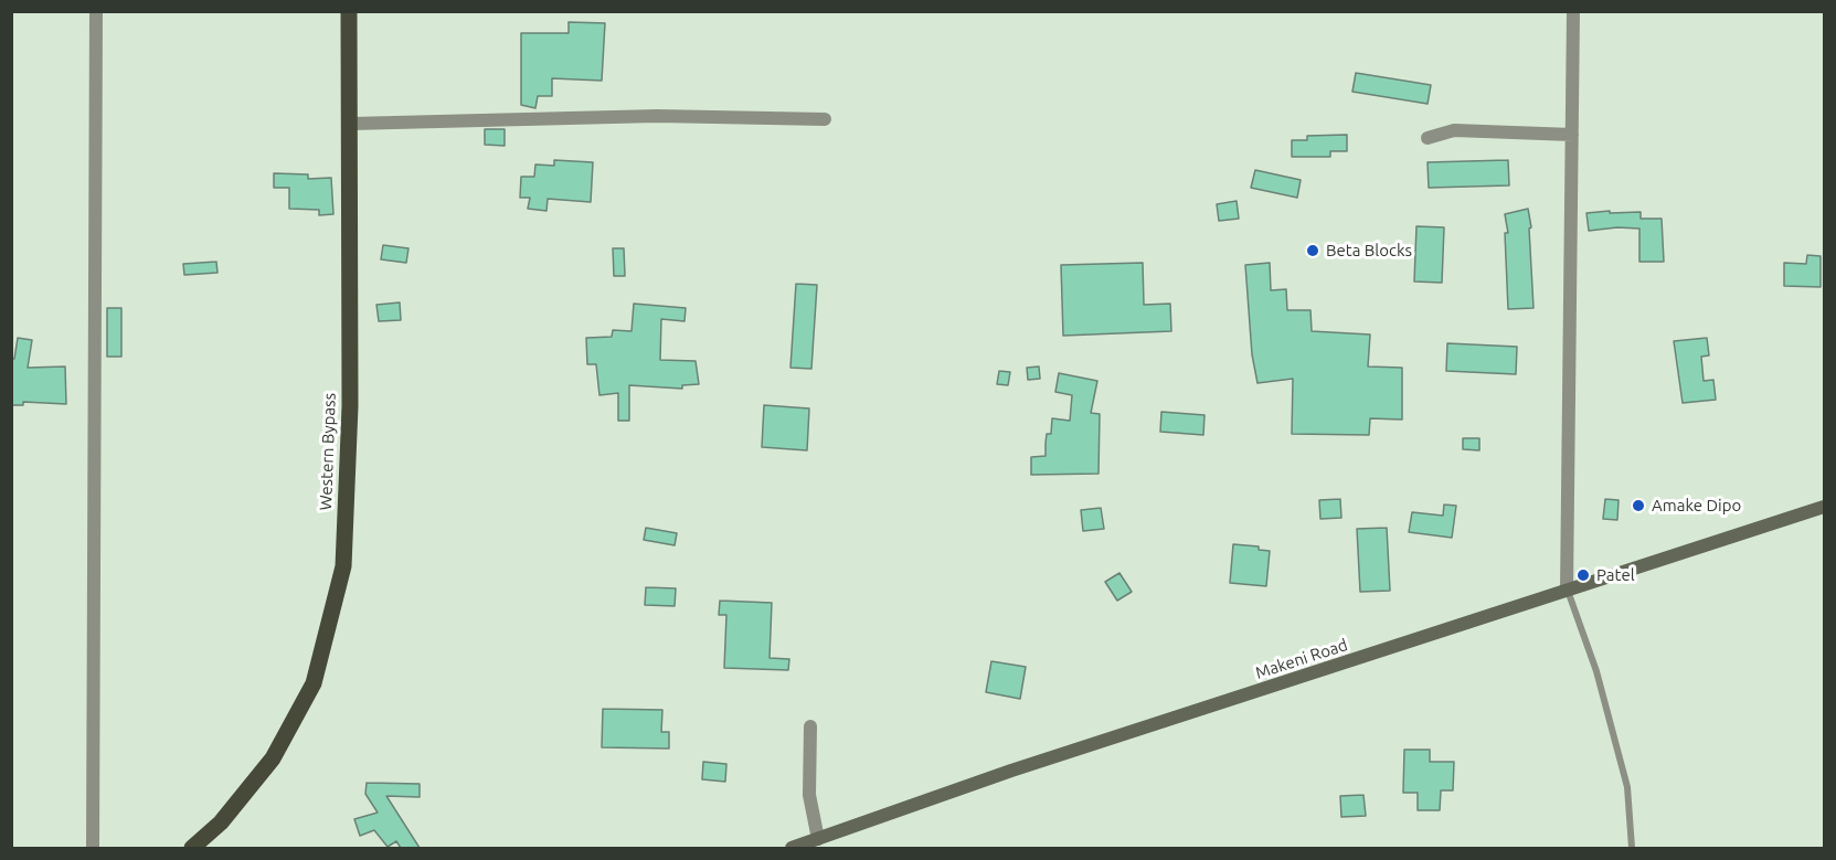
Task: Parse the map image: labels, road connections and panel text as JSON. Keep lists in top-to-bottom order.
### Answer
{
  "streets": {
    "main road": ["Western Bypass", "Makeni Road"]
  },
  "places": ["Beta Blocks", "Amake Dipo", "Patel"]
}
